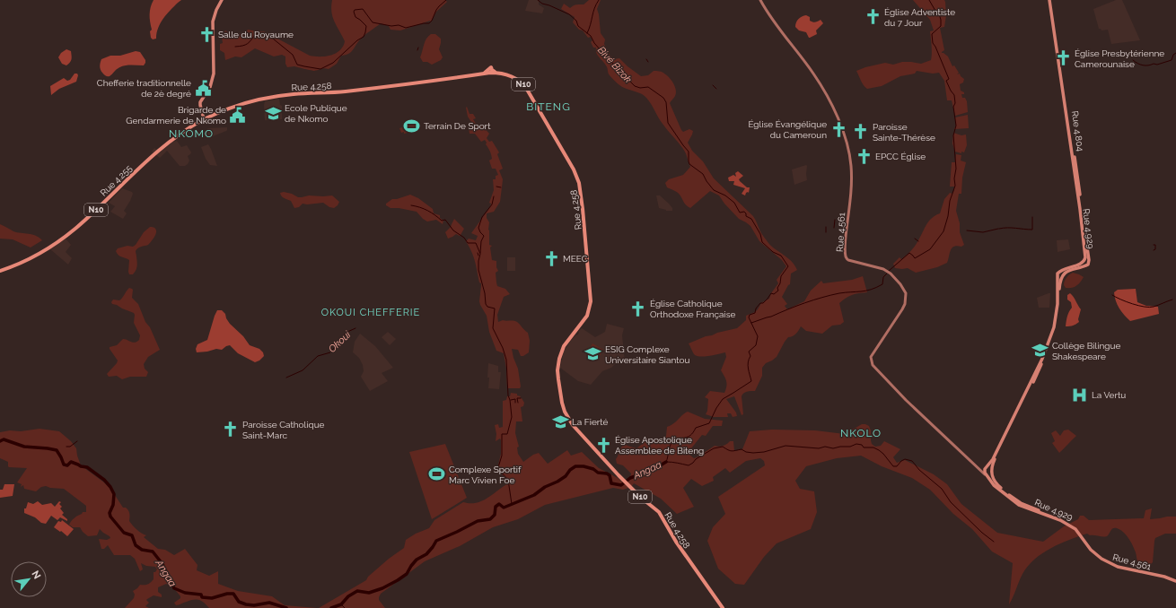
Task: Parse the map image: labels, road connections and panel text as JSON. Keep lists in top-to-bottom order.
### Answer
{
  "streets": {
    "highway": ["N10", "Rue 4.258", "Rue 4.255"],
    "main road": ["Rue 4.804", "Rue 4.929", "Rue 4.561"]
  },
  "crossings": [
    ["Rue 4.258", "Rue 4.255"],
    ["Rue 4.804", "Rue 4.929"],
    ["Rue 4.929", "Rue 4.561"]
  ],
  "districts": [
    "BITENG",
    "NKOMO",
    "OKOUI CHEFFERIE",
    "NKOLO"
  ],
  "water": ["Bivé Bizok", "Okoui", "Angaa"],
  "places": {
    "church": [
      "Église Adventiste du 7 Jour",
      "Salle du Royaume",
      "Église Presbytérienne Camerounaise",
      "Église Évangélique du Cameroun",
      "Paroisse Sainte-Thérèse",
      "EPCC Église",
      "MEEC",
      "Église Catholique Orthodoxe Française",
      "Paroisse Catholique Saint-Marc",
      "Église Apostolique Assemblee de Biteng"
    ],
    "public building": ["Chefferie traditionnelle de 2è degré", "Brigarde de Gendarmerie de Nkomo"],
    "school or university": [
      "Ecole Publique de Nkomo",
      "Collège Bilingue Shakespeare",
      "ESIG Complexe Universitaire Siantou",
      "La Fierté"
    ],
    "sports": ["Terrain De Sport", "Complexe Sportif Marc Vivien Foe"],
    "hospital": ["La Vertu"]
  },
  "north": "top right"
}
